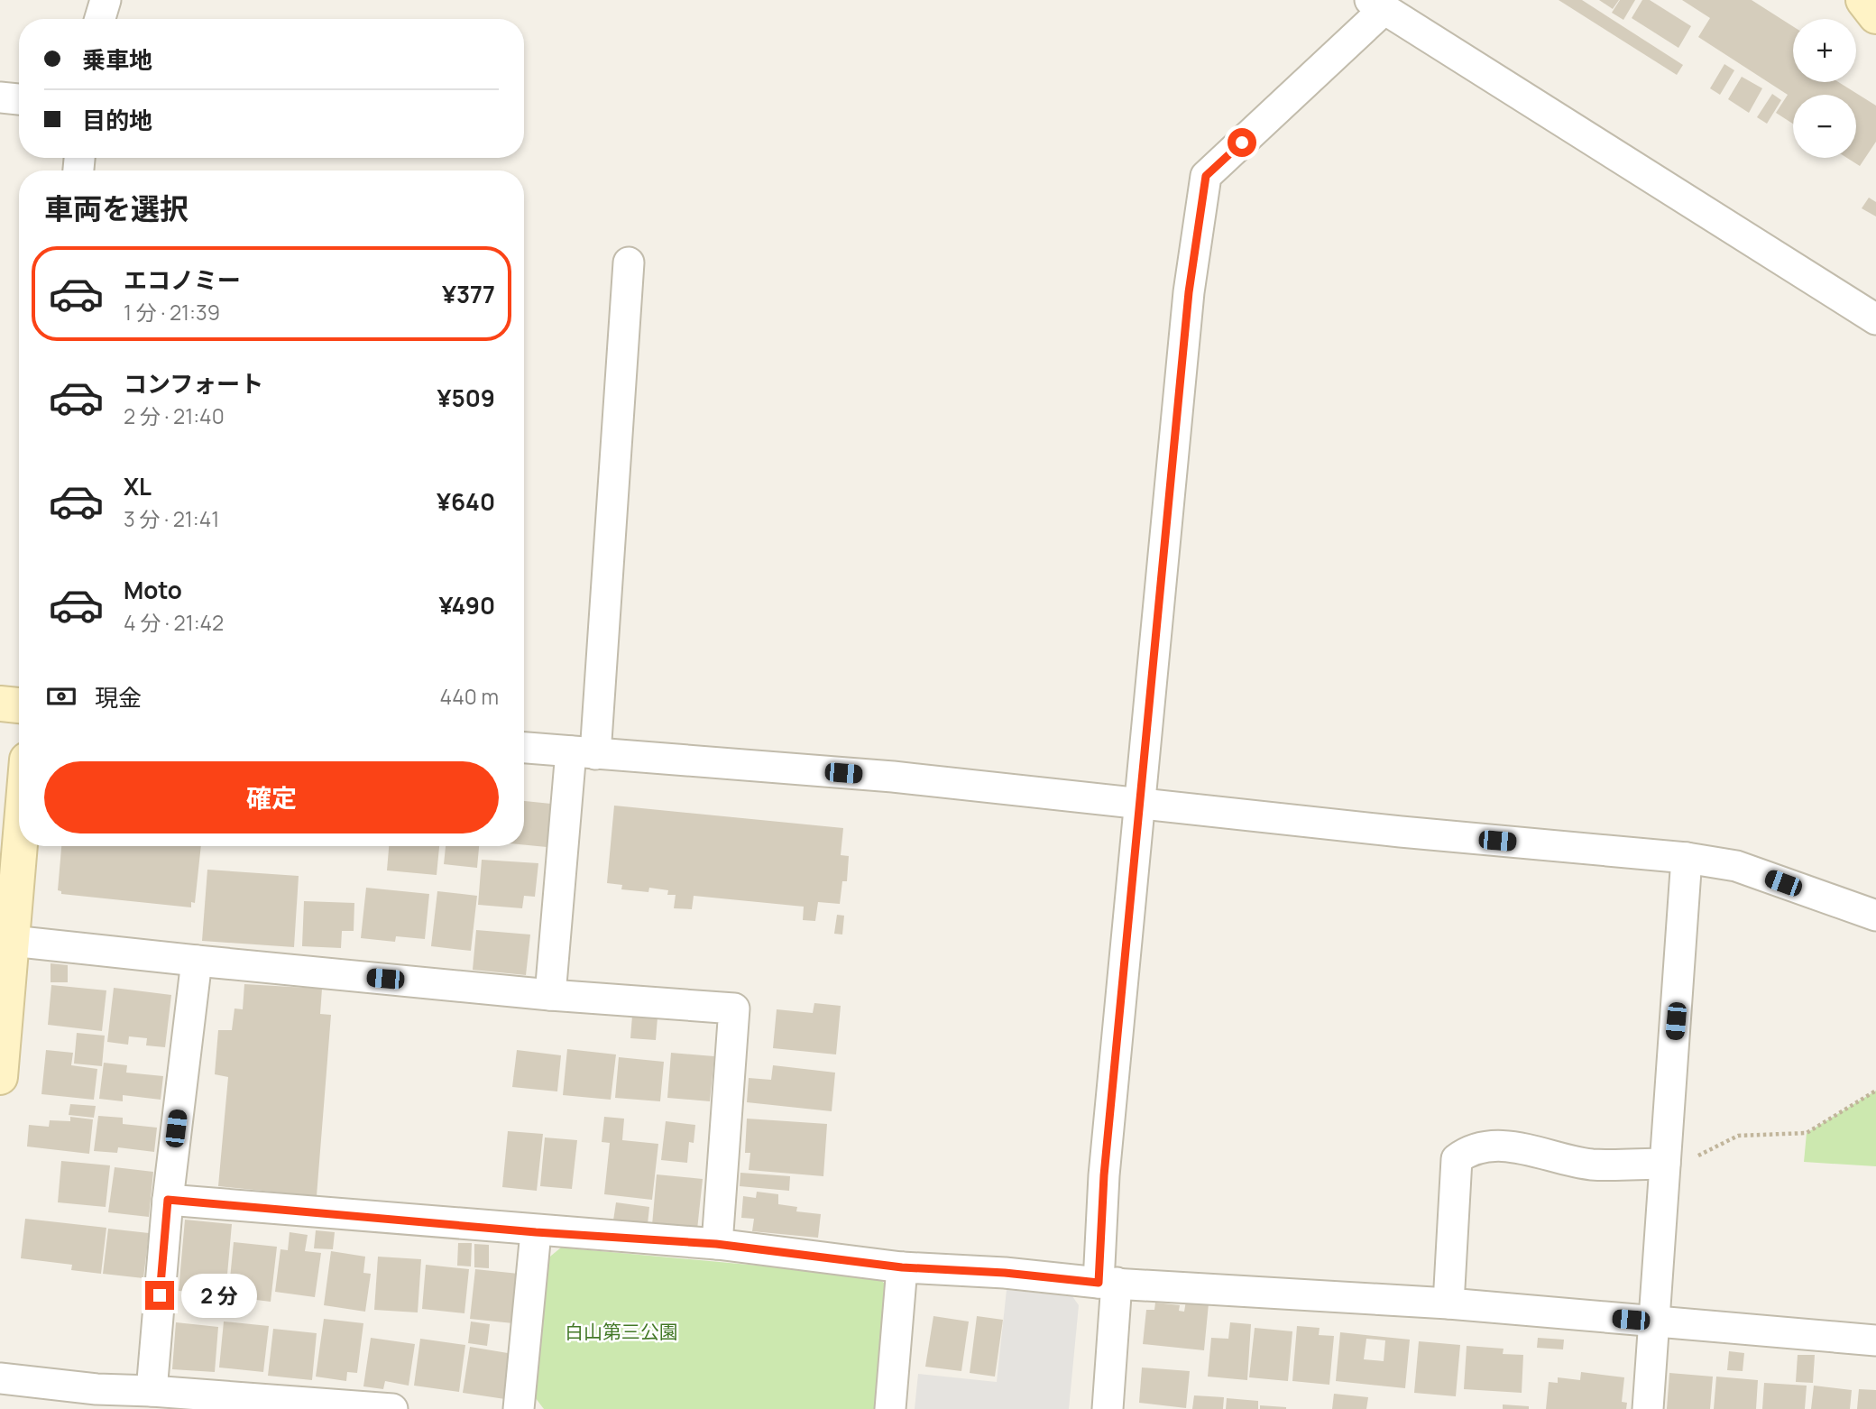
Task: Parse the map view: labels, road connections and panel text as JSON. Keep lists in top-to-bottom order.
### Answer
{
  "parks": ["白山第三公園"],
  "page": {
    "map_buttons": ["+", "−"],
    "banner": ["乗車地", "目的地"],
    "heading": "車両を選択",
    "list": [
      {
        "name": "エコノミー",
        "note": "1 分 · 21:39",
        "value": "¥377"
      },
      {
        "name": "コンフォート",
        "note": "2 分 · 21:40",
        "value": "¥509"
      },
      {
        "name": "XL",
        "note": "3 分 · 21:41",
        "value": "¥640"
      },
      {
        "name": "Moto",
        "note": "4 分 · 21:42",
        "value": "¥490"
      }
    ],
    "pay": ["現金", "440 m"],
    "buttons": "確定",
    "bubble": "2 分"
  }
}
